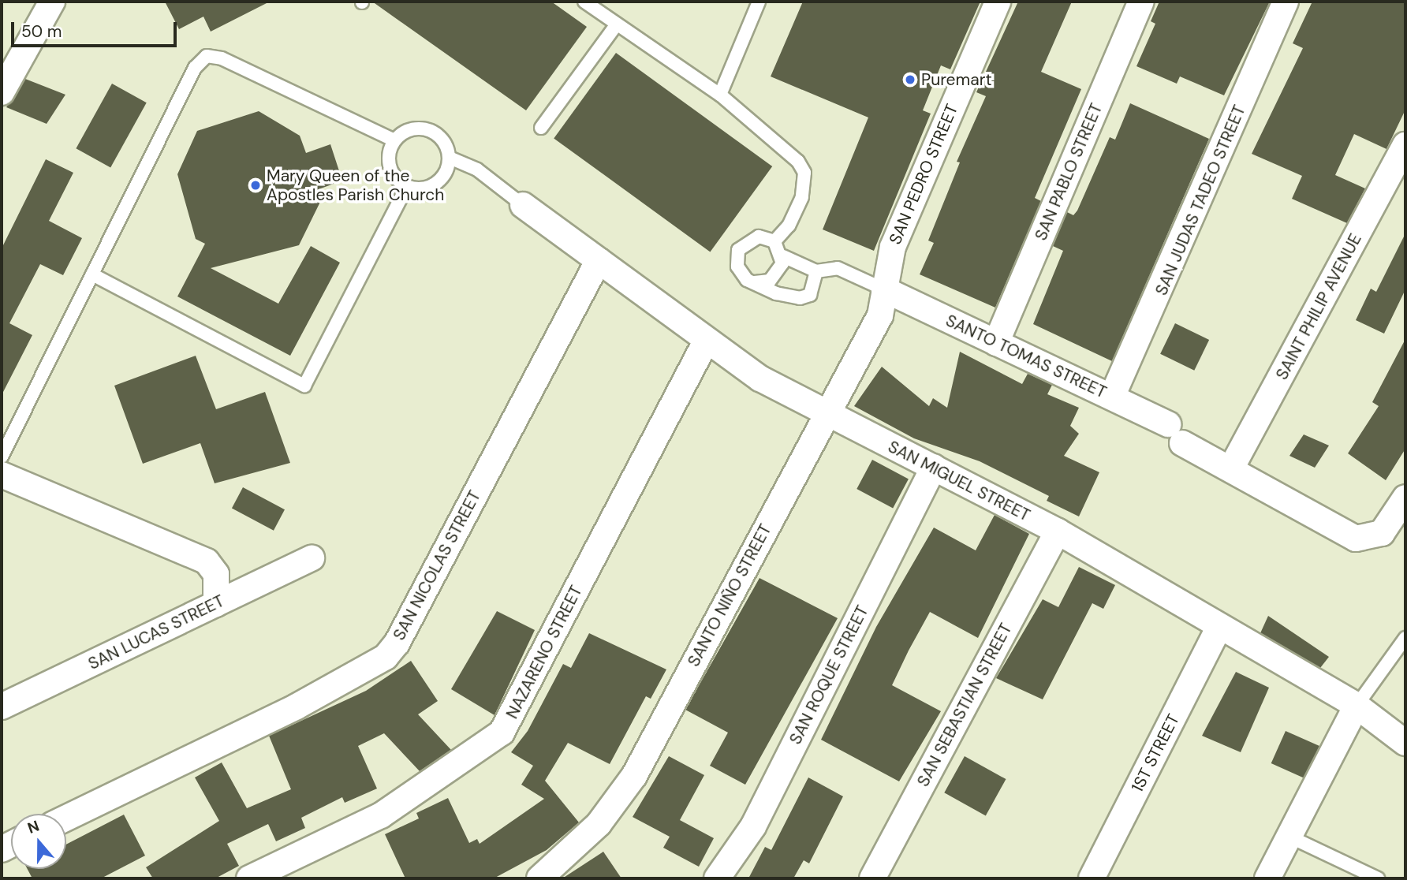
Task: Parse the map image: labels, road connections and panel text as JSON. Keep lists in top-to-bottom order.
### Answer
{
  "streets": {
    "street": [
      "SAN PABLO STREET",
      "SAN PEDRO STREET",
      "SAN JUDAS TADEO STREET",
      "SAINT PHILIP AVENUE",
      "SANTO TOMAS STREET",
      "SAN MIGUEL STREET",
      "SAN NICOLAS STREET",
      "SANTO NIÑO STREET",
      "SAN LUCAS STREET",
      "NAZARENO STREET",
      "SAN ROQUE STREET",
      "SAN SEBASTIAN STREET",
      "1ST STREET"
    ]
  },
  "crossings": [
    ["SAN PABLO STREET", "SANTO TOMAS STREET"],
    ["SAN PEDRO STREET", "SANTO TOMAS STREET"],
    ["SAN PEDRO STREET", "SANTO NIÑO STREET"],
    ["SAN JUDAS TADEO STREET", "SANTO TOMAS STREET"],
    ["SAINT PHILIP AVENUE", "SANTO TOMAS STREET"],
    ["SANTO TOMAS STREET", "SANTO NIÑO STREET"],
    ["SAN MIGUEL STREET", "SAN NICOLAS STREET"],
    ["SAN MIGUEL STREET", "SANTO NIÑO STREET"],
    ["SAN MIGUEL STREET", "NAZARENO STREET"],
    ["SAN MIGUEL STREET", "SAN ROQUE STREET"],
    ["SAN MIGUEL STREET", "SAN SEBASTIAN STREET"],
    ["SAN MIGUEL STREET", "1ST STREET"]
  ],
  "places": ["Puremart", "Mary Queen of the Apostles Parish Church"],
  "scale_bar": "50 m",
  "north": "top"
}
